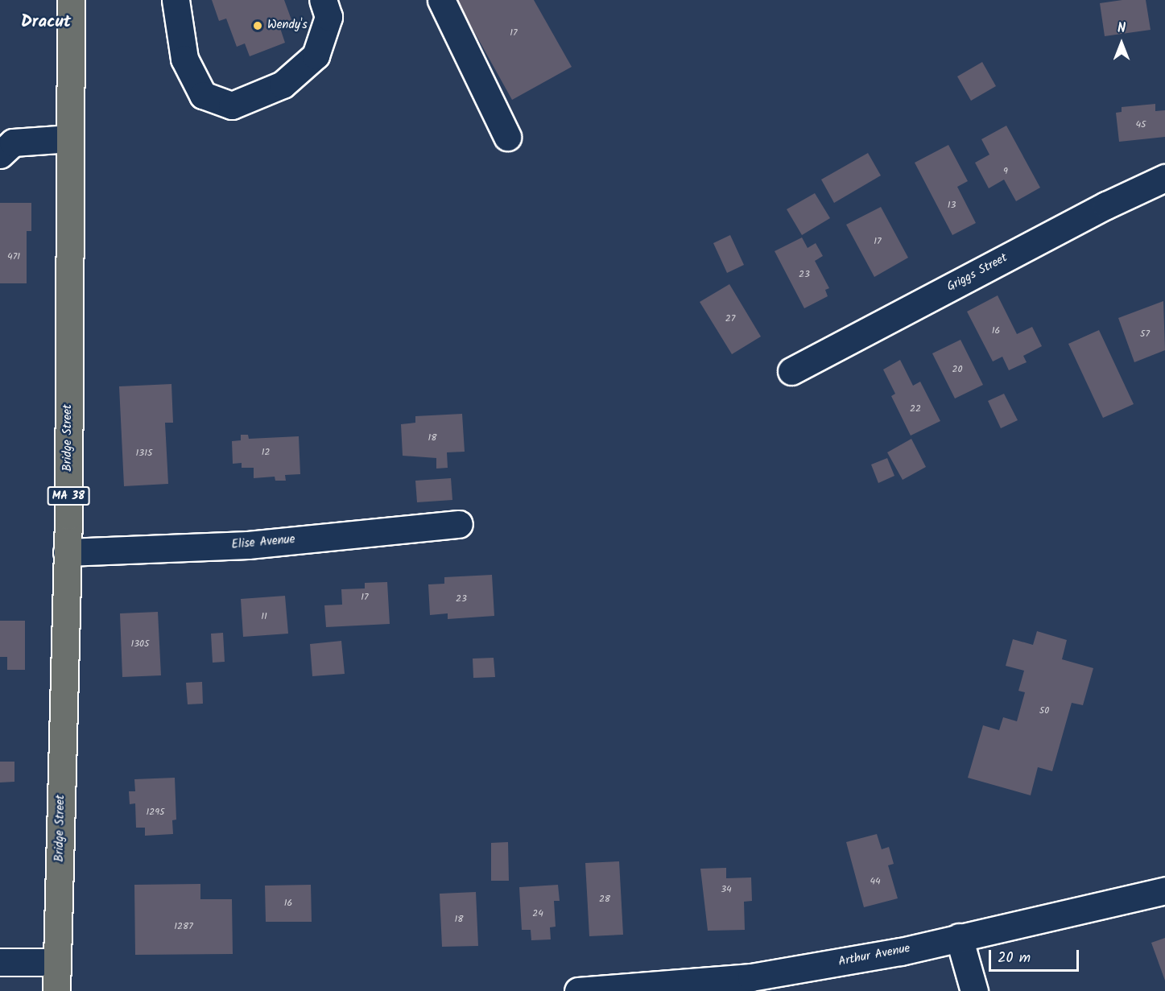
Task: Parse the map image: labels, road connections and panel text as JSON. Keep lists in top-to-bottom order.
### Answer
{
  "streets": {
    "main road": ["Bridge Street", "MA 38"],
    "street": ["Griggs Street", "Elise Avenue", "Arthur Avenue"]
  },
  "crossings": [
    ["Bridge Street", "Elise Avenue"]
  ],
  "districts": ["Dracut"],
  "places": ["Wendy's"],
  "house_numbers": [
    "17",
    "45",
    "9",
    "13",
    "17",
    "471",
    "23",
    "27",
    "16",
    "57",
    "20",
    "22",
    "18",
    "12",
    "1315",
    "17",
    "23",
    "11",
    "1305",
    "50",
    "1295",
    "44",
    "34",
    "28",
    "16",
    "24",
    "18",
    "1287"
  ],
  "scale_bar": "20 m",
  "north": "top"
}
